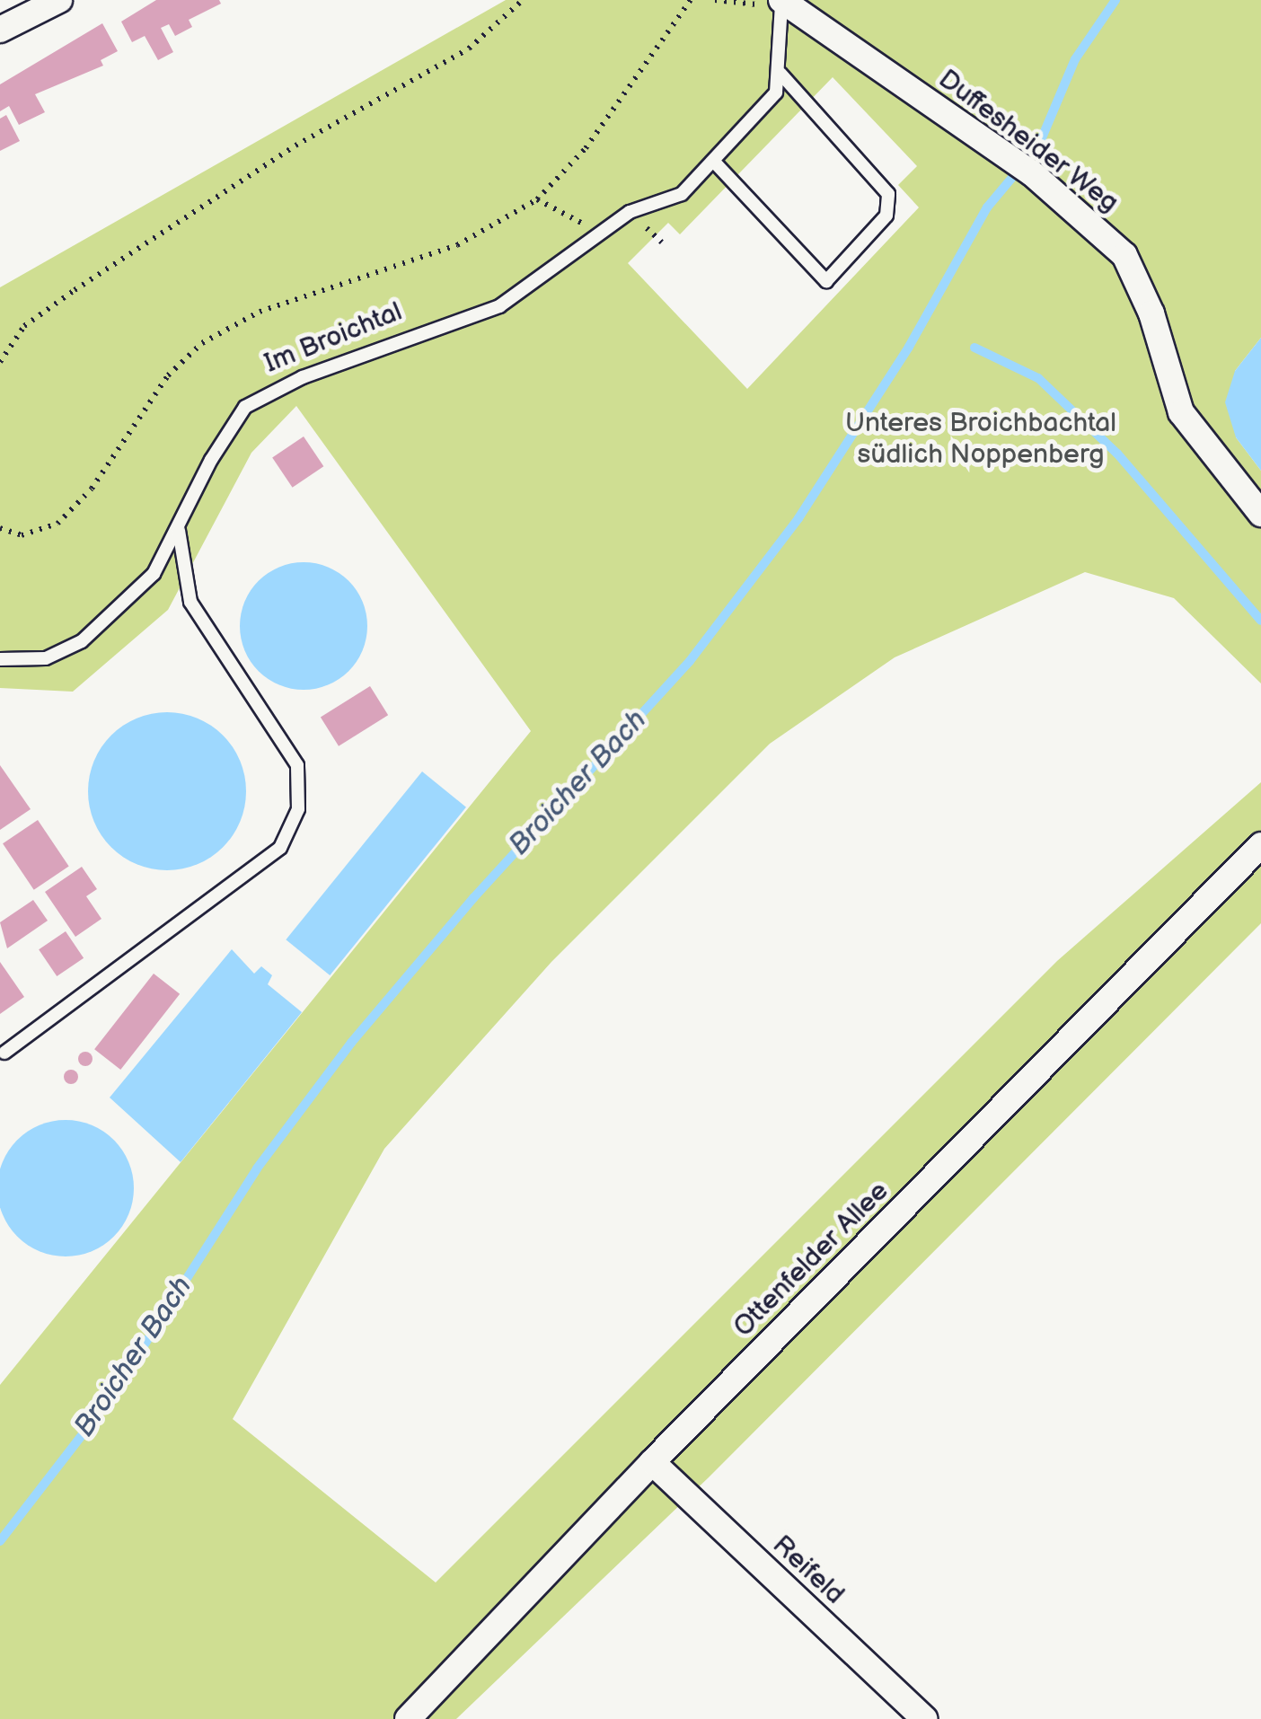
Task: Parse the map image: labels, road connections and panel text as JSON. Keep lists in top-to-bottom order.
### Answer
{
  "streets": {
    "street": ["Duffesheider Weg", "Ottenfelder Allee", "Reifeld"],
    "lane": ["Im Broichtal"]
  },
  "crossings": [
    ["Ottenfelder Allee", "Reifeld"]
  ],
  "water": ["Broicher Bach"],
  "parks": ["Unteres Broichbachtal südlich Noppenberg"]
}
